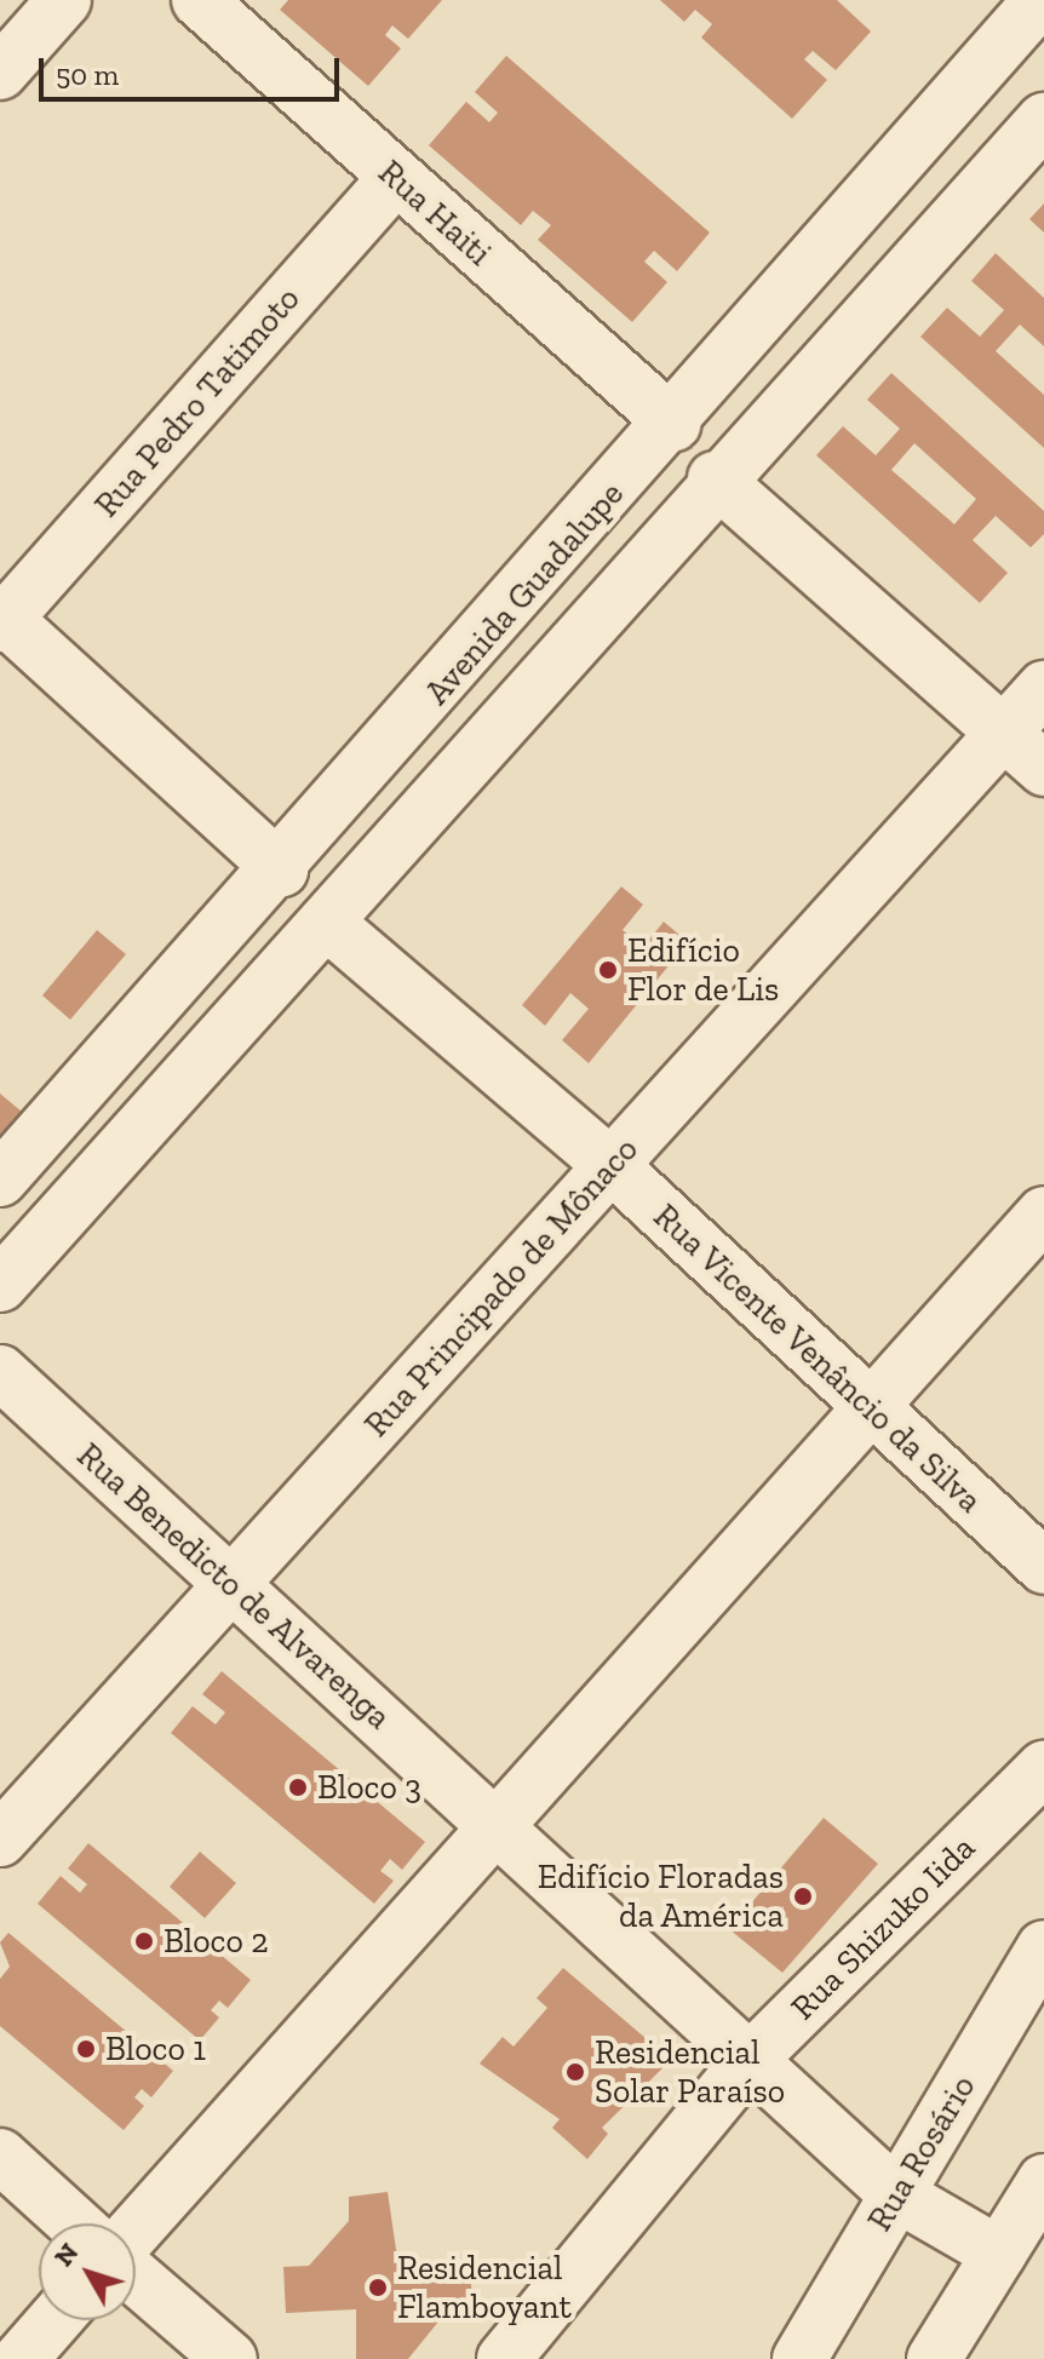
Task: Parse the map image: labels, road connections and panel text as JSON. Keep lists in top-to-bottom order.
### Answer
{
  "streets": {
    "street": [
      "Rua Haiti",
      "Rua Pedro Tatimoto",
      "Avenida Guadalupe",
      "Rua Principado de Mônaco",
      "Rua Vicente Venâncio da Silva",
      "Rua Benedicto de Alvarenga",
      "Rua Shizuko Iida",
      "Rua Rosário"
    ]
  },
  "crossings": [
    ["Rua Haiti", "Rua Pedro Tatimoto"],
    ["Rua Haiti", "Avenida Guadalupe"],
    ["Avenida Guadalupe", "Rua Vicente Venâncio da Silva"],
    ["Rua Principado de Mônaco", "Rua Vicente Venâncio da Silva"],
    ["Rua Principado de Mônaco", "Rua Benedicto de Alvarenga"],
    ["Rua Benedicto de Alvarenga", "Rua Shizuko Iida"],
    ["Rua Benedicto de Alvarenga", "Rua Rosário"]
  ],
  "places": [
    "Edifício Flor de Lis",
    "Bloco 3",
    "Edifício Floradas da América",
    "Bloco 2",
    "Bloco 1",
    "Residencial Solar Paraíso",
    "Residencial Flamboyant"
  ],
  "scale_bar": "50 m",
  "north": "top left"
}
